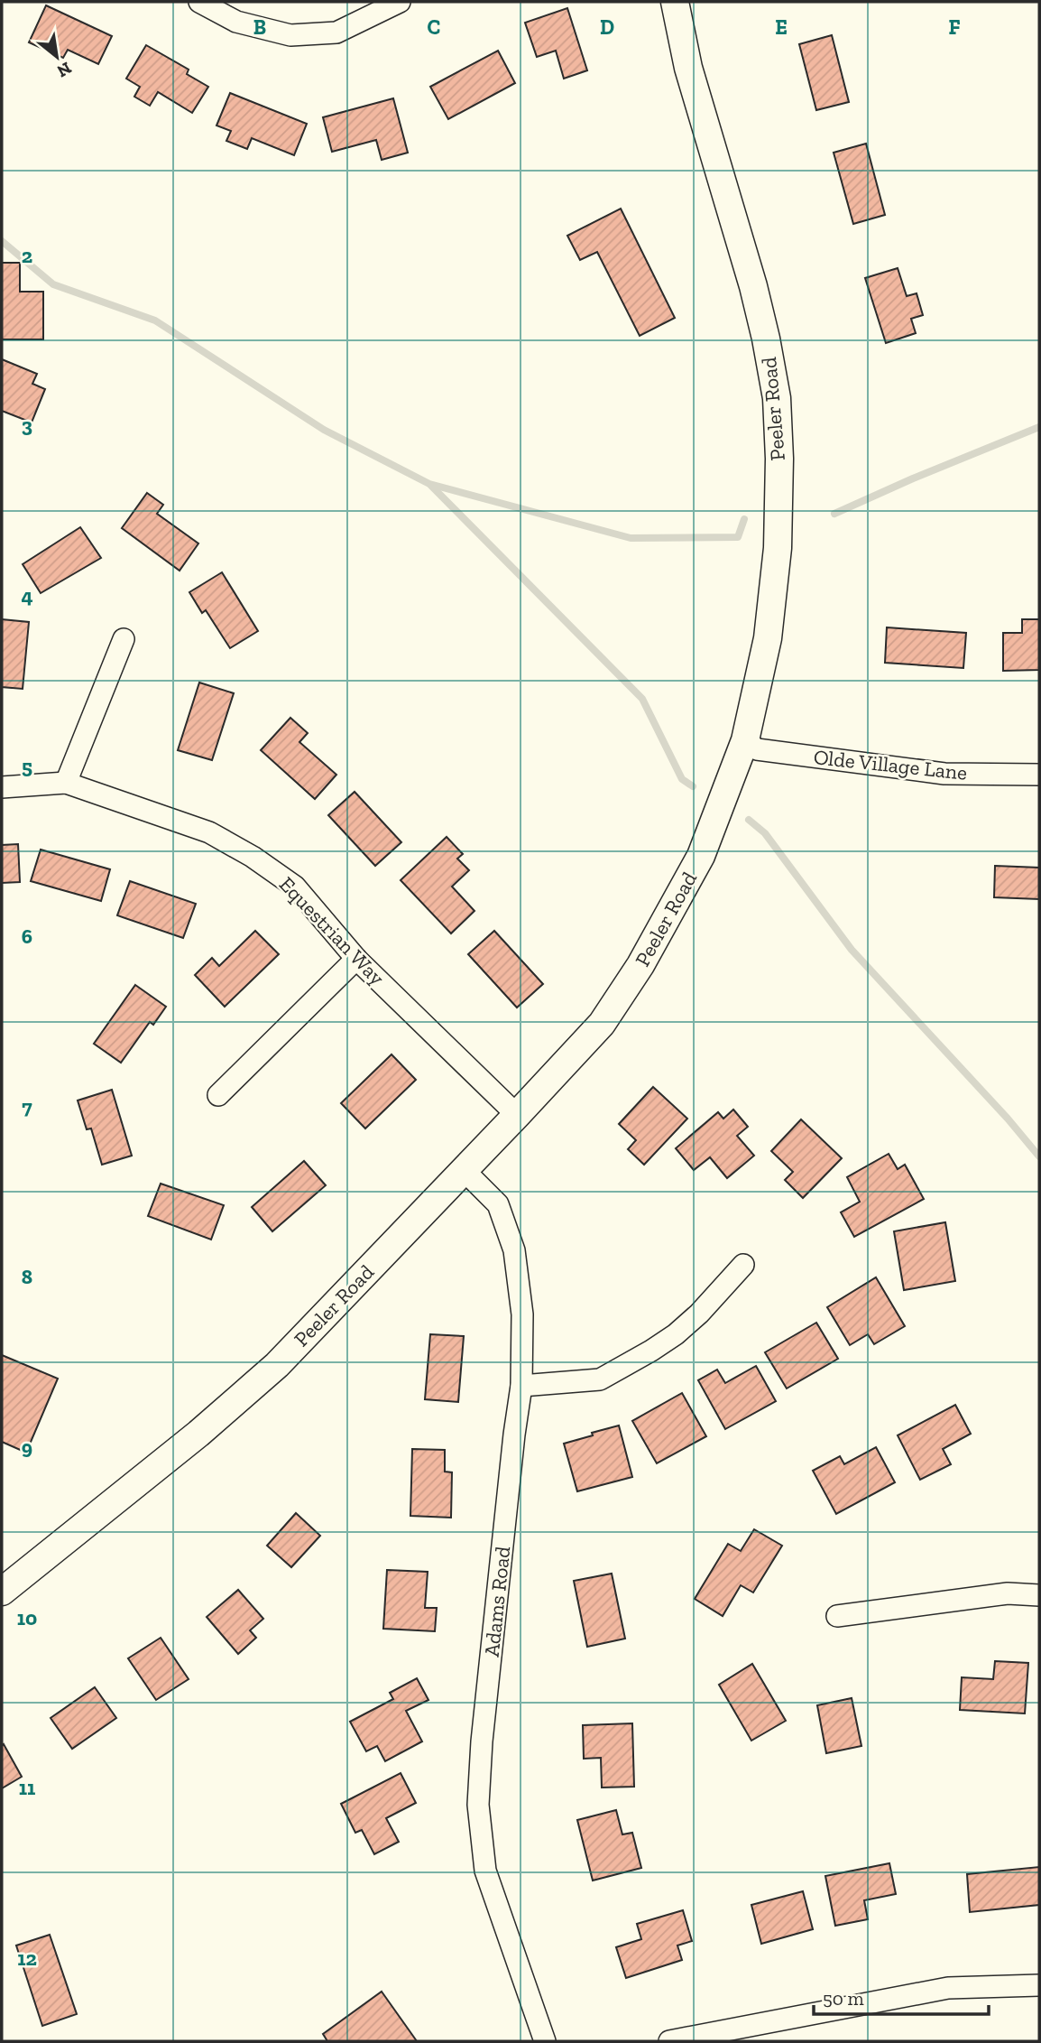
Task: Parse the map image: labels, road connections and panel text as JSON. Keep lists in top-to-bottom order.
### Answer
{
  "streets": {
    "street": [
      "Peeler Road",
      "Olde Village Lane",
      "Equestrian Way",
      "Adams Road"
    ]
  },
  "crossings": [
    ["Peeler Road", "Olde Village Lane"],
    ["Peeler Road", "Equestrian Way"],
    ["Peeler Road", "Adams Road"]
  ],
  "scale_bar": "50 m",
  "north": "bottom right",
  "grid": {
    "columns": [
      "B",
      "C",
      "D",
      "E",
      "F"
    ],
    "rows": [
      "2",
      "3",
      "4",
      "5",
      "6",
      "7",
      "8",
      "9",
      "10",
      "11",
      "12"
    ]
  }
}
